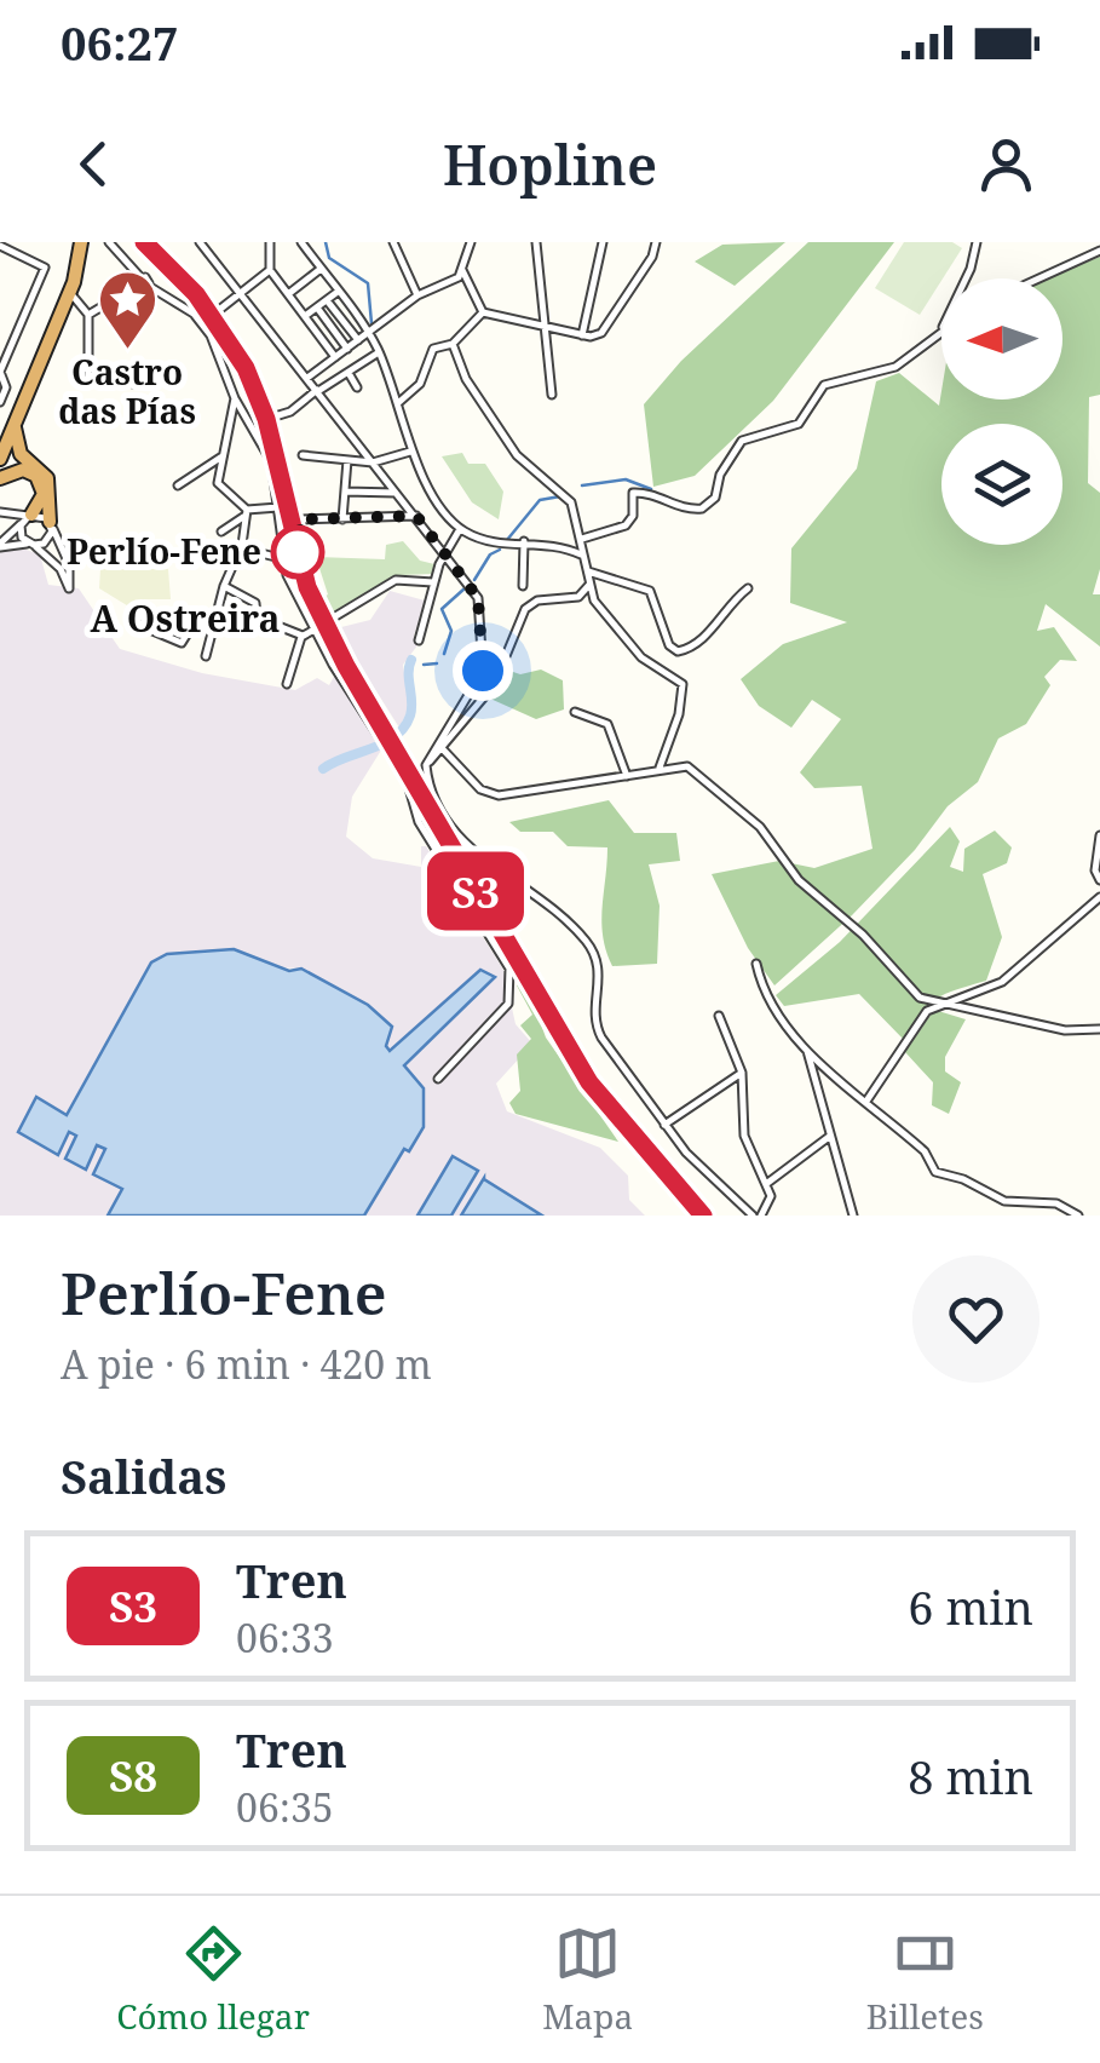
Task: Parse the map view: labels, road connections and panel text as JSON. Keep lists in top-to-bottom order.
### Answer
{
  "districts": ["A Ostreira"],
  "places": {
    "place": ["Castro das Pías"],
    "other": ["Perlío-Fene"]
  },
  "north": "left",
  "page": {
    "status": "06:27",
    "header": "Hopline",
    "on_map": "S3",
    "heading": [
      ["Perlío-Fene", "A pie · 6 min · 420 m"],
      "Salidas"
    ],
    "list": [
      {
        "mark": "S3",
        "name": "Tren",
        "note": "06:33",
        "value": "6 min"
      },
      {
        "mark": "S8",
        "name": "Tren",
        "note": "06:35",
        "value": "8 min"
      }
    ],
    "tabs": ["Cómo llegar", "Mapa", "Billetes"]
  }
}
